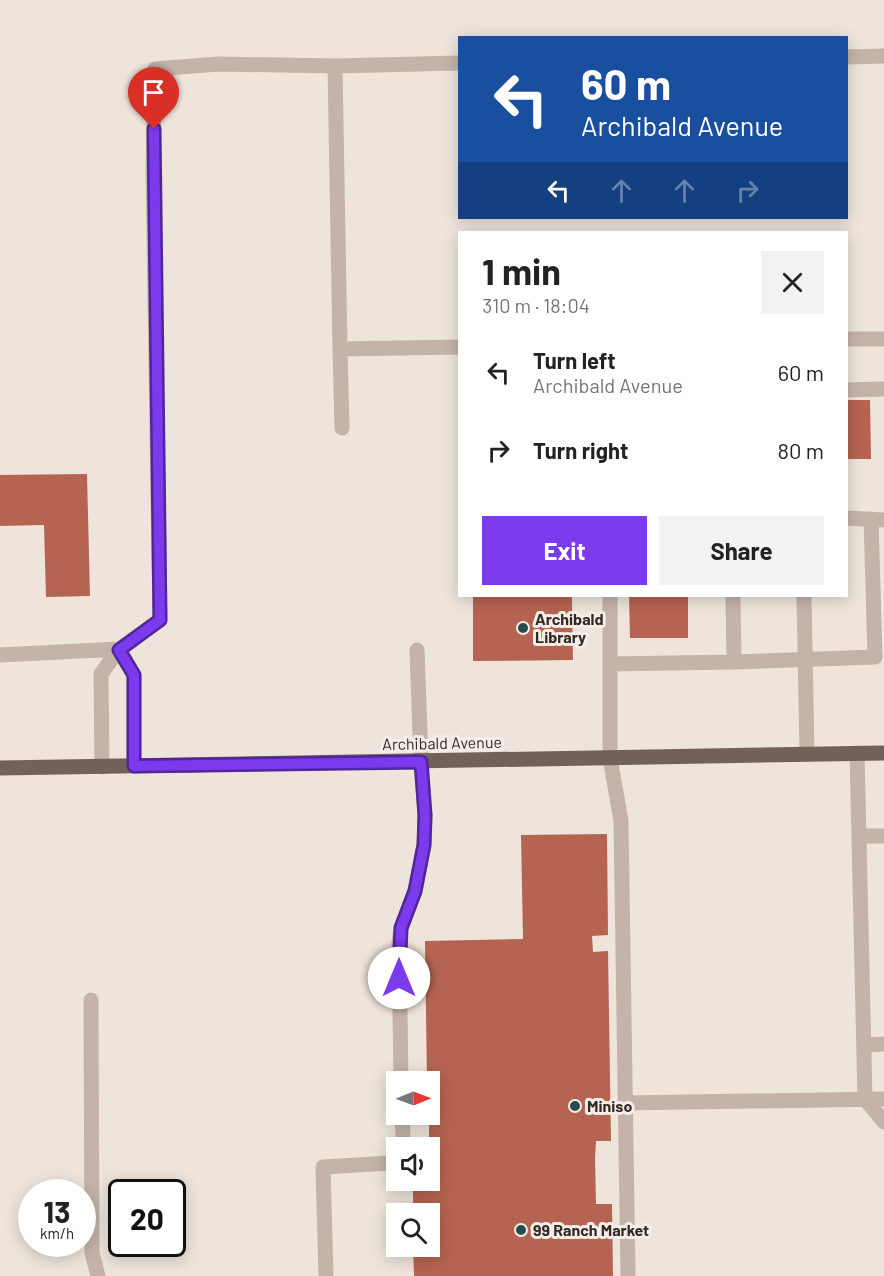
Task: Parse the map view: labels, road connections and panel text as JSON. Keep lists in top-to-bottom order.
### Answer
{
  "streets": {
    "main road": ["Archibald Avenue"]
  },
  "places": ["Archibald Library", "Miniso", "99 Ranch Market"],
  "north": "right",
  "page": {
    "turn": ["60 m", "Archibald Avenue"],
    "heading": ["1 min", "310 m · 18:04"],
    "list": [
      {
        "name": "Turn left",
        "note": "Archibald Avenue",
        "value": "60 m"
      },
      {
        "name": "Turn right",
        "value": "80 m"
      }
    ],
    "buttons": ["Exit", "Share"],
    "speed": "13 km/h",
    "limit": "20"
  }
}
